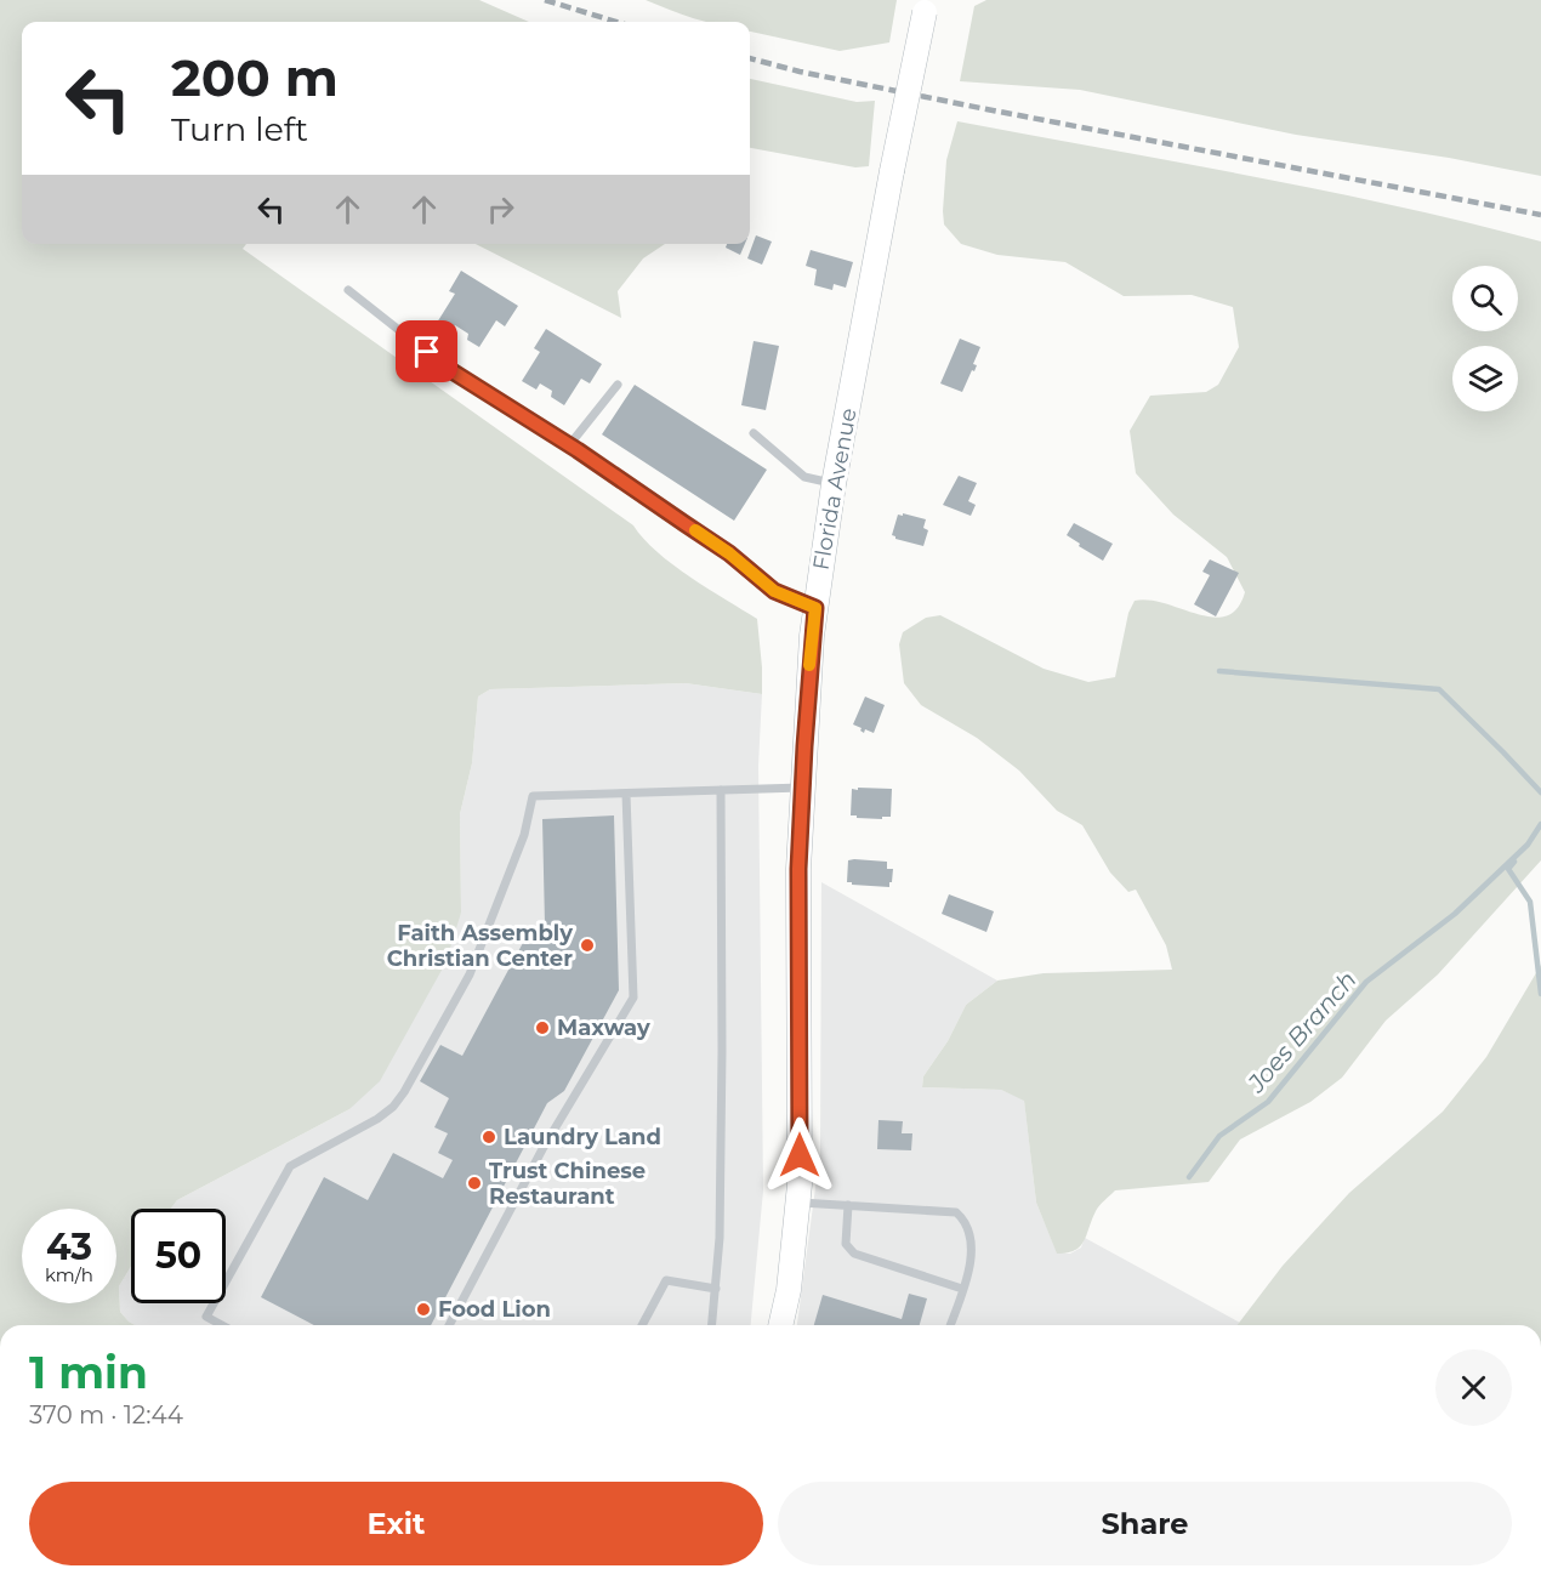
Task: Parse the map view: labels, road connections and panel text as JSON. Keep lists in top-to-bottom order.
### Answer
{
  "streets": {
    "main road": ["Florida Avenue"]
  },
  "water": ["Joes Branch"],
  "places": [
    "Faith Assembly Christian Center",
    "Maxway",
    "Laundry Land",
    "Trust Chinese Restaurant",
    "Food Lion"
  ],
  "page": {
    "turn": ["200 m", "Turn left"],
    "speed": "43 km/h",
    "limit": "50",
    "heading": ["1 min", "370 m · 12:44"],
    "buttons": ["Exit", "Share"]
  }
}
